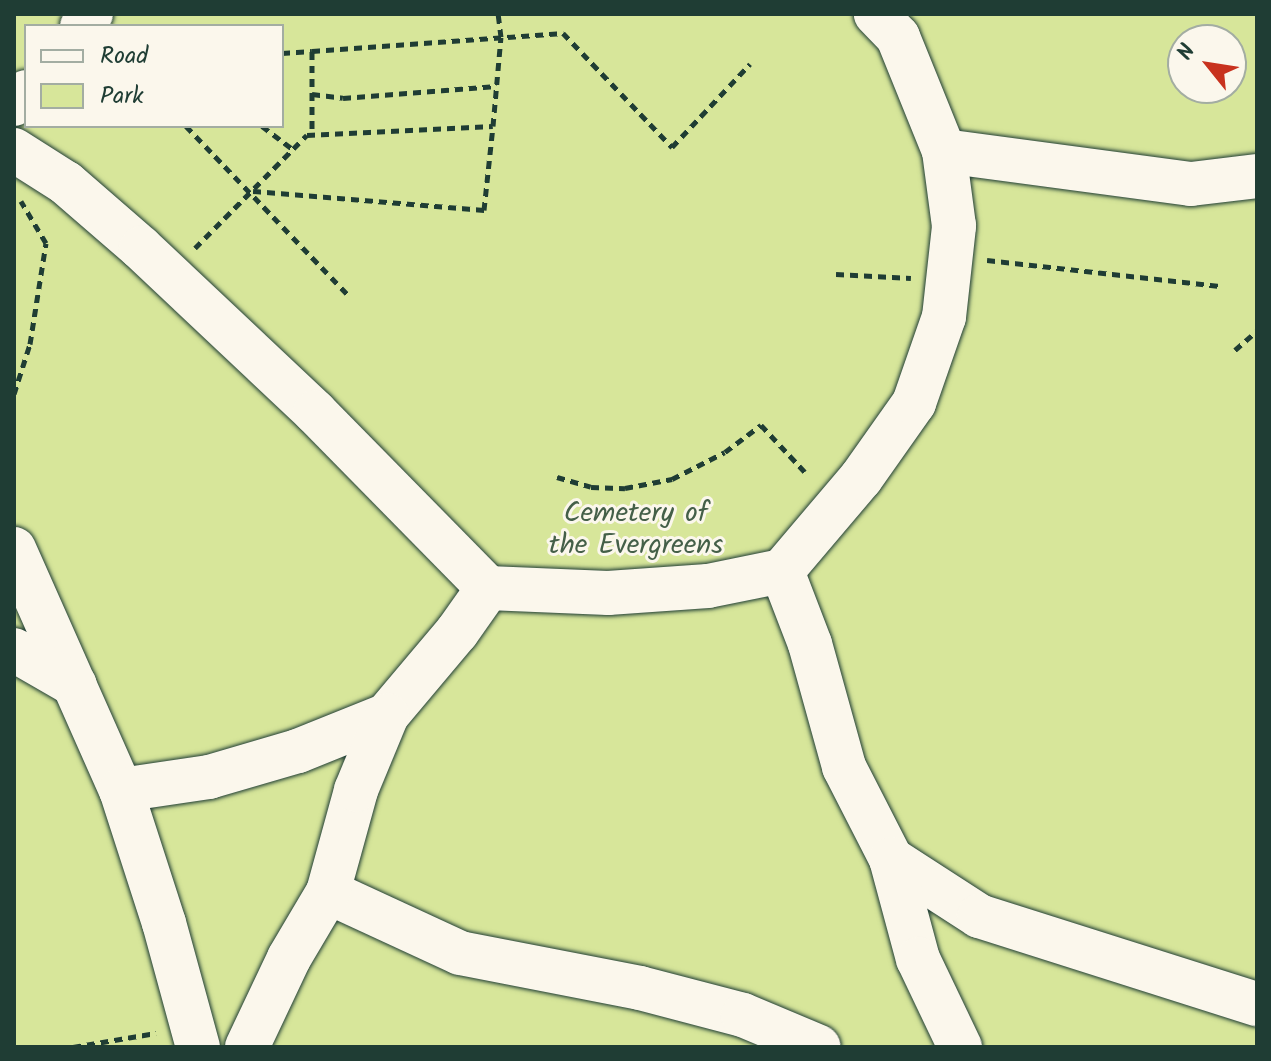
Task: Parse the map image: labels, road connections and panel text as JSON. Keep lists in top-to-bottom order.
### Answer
{
  "parks": ["Cemetery of the Evergreens"],
  "legend": ["Road", "Park"],
  "north": "top left"
}
